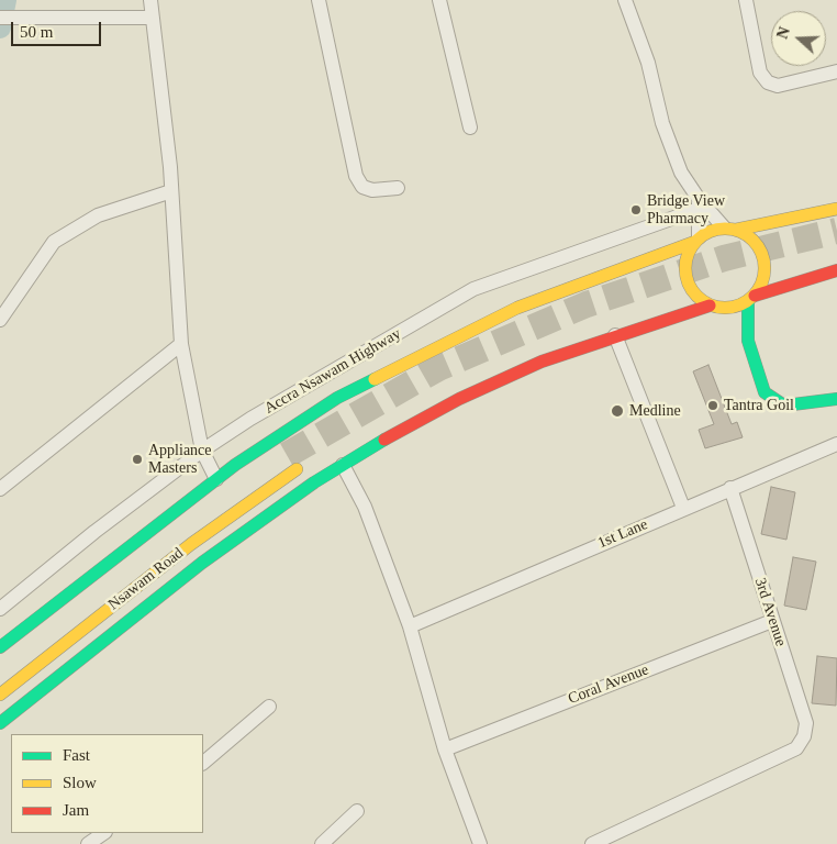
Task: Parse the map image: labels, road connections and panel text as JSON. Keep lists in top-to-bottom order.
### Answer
{
  "streets": {
    "main road": ["Nsawam Road"],
    "street": [
      "Accra Nsawam Highway",
      "1st Lane",
      "3rd Avenue",
      "Coral Avenue"
    ]
  },
  "crossings": [
    ["1st Lane", "3rd Avenue"],
    ["3rd Avenue", "Coral Avenue"]
  ],
  "places": [
    "Bridge View Pharmacy",
    "Tantra Goil",
    "Medline",
    "Appliance Masters"
  ],
  "legend": ["Fast", "Slow", "Jam"],
  "scale_bar": "50 m",
  "north": "left"
}
